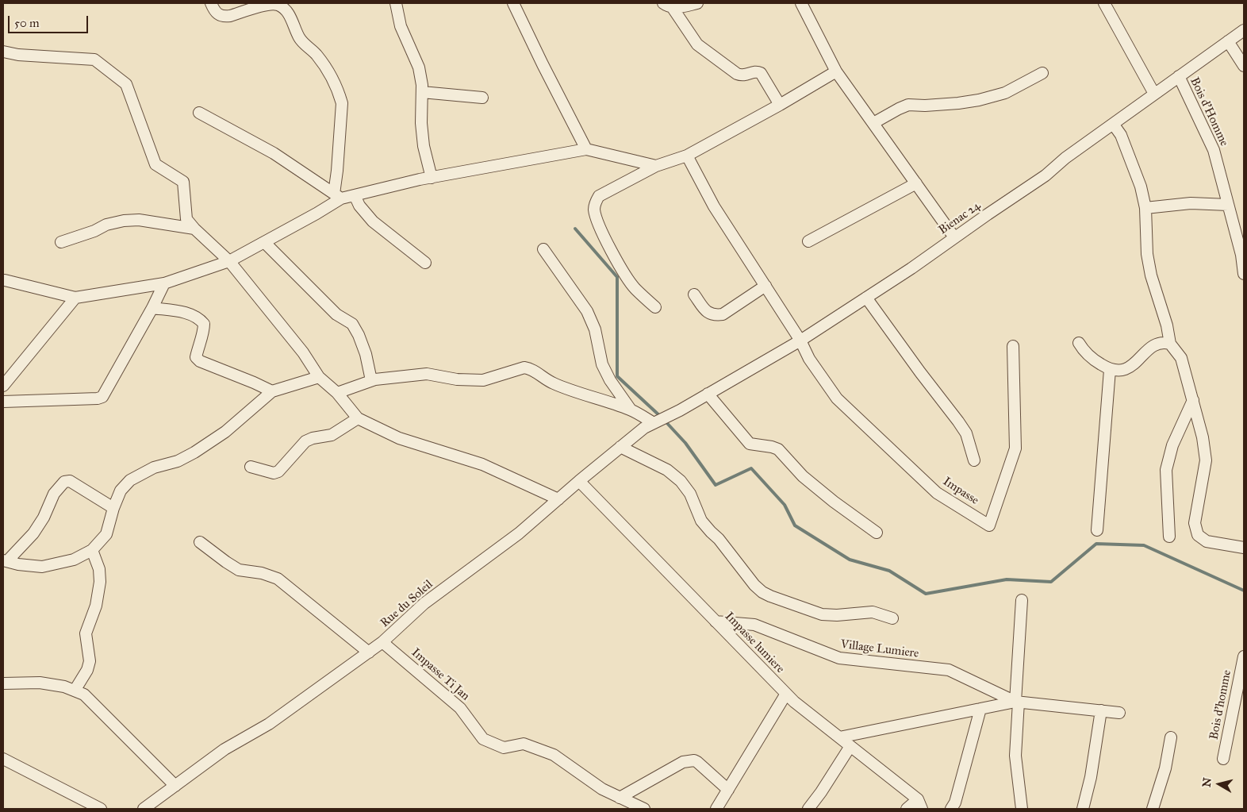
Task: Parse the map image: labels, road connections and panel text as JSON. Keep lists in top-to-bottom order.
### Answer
{
  "streets": {
    "street": [
      "Bois d'Homme",
      "Bienac 24",
      "Impasse",
      "Rue du Soleil",
      "Impasse lumiere",
      "Village Lumiere",
      "Impasse Ti Jan",
      "Bois d'homme"
    ]
  },
  "crossings": [
    ["Bois d'Homme", "Bienac 24"],
    ["Bienac 24", "Impasse"],
    ["Bienac 24", "Rue du Soleil"],
    ["Rue du Soleil", "Impasse lumiere"],
    ["Rue du Soleil", "Impasse Ti Jan"],
    ["Impasse lumiere", "Village Lumiere"]
  ],
  "scale_bar": "50 m",
  "north": "left"
}
